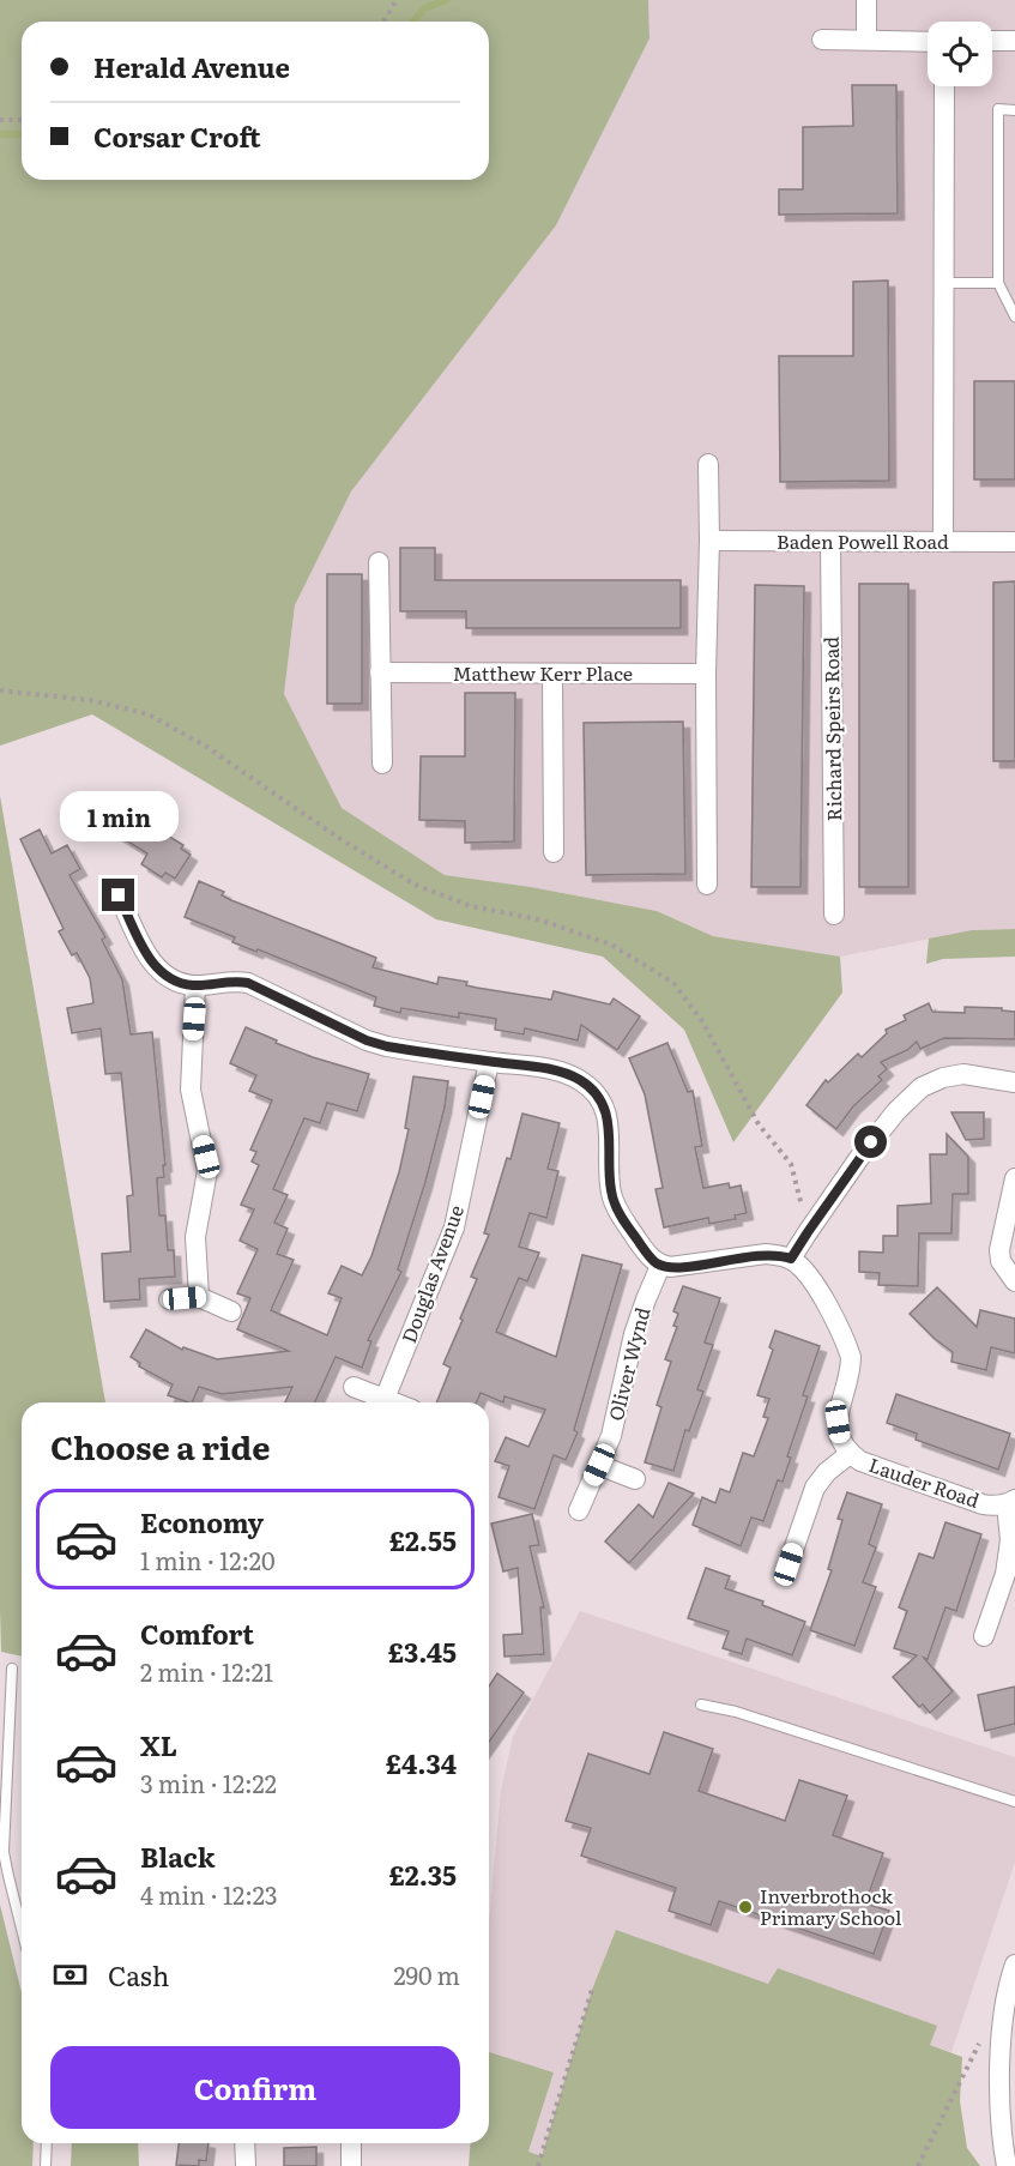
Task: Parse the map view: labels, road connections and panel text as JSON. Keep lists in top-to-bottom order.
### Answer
{
  "streets": {
    "street": [
      "Baden Powell Road",
      "Matthew Kerr Place",
      "Richard Speirs Road",
      "Douglas Avenue",
      "Oliver Wynd",
      "Lauder Road"
    ]
  },
  "crossings": [
    ["Baden Powell Road", "Richard Speirs Road"]
  ],
  "places": ["Inverbrothock Primary School"],
  "page": {
    "banner": ["Herald Avenue", "Corsar Croft"],
    "bubble": "1 min",
    "heading": "Choose a ride",
    "list": [
      {
        "name": "Economy",
        "note": "1 min · 12:20",
        "value": "£2.55"
      },
      {
        "name": "Comfort",
        "note": "2 min · 12:21",
        "value": "£3.45"
      },
      {
        "name": "XL",
        "note": "3 min · 12:22",
        "value": "£4.34"
      },
      {
        "name": "Black",
        "note": "4 min · 12:23",
        "value": "£2.35"
      }
    ],
    "pay": ["Cash", "290 m"],
    "buttons": "Confirm"
  }
}
